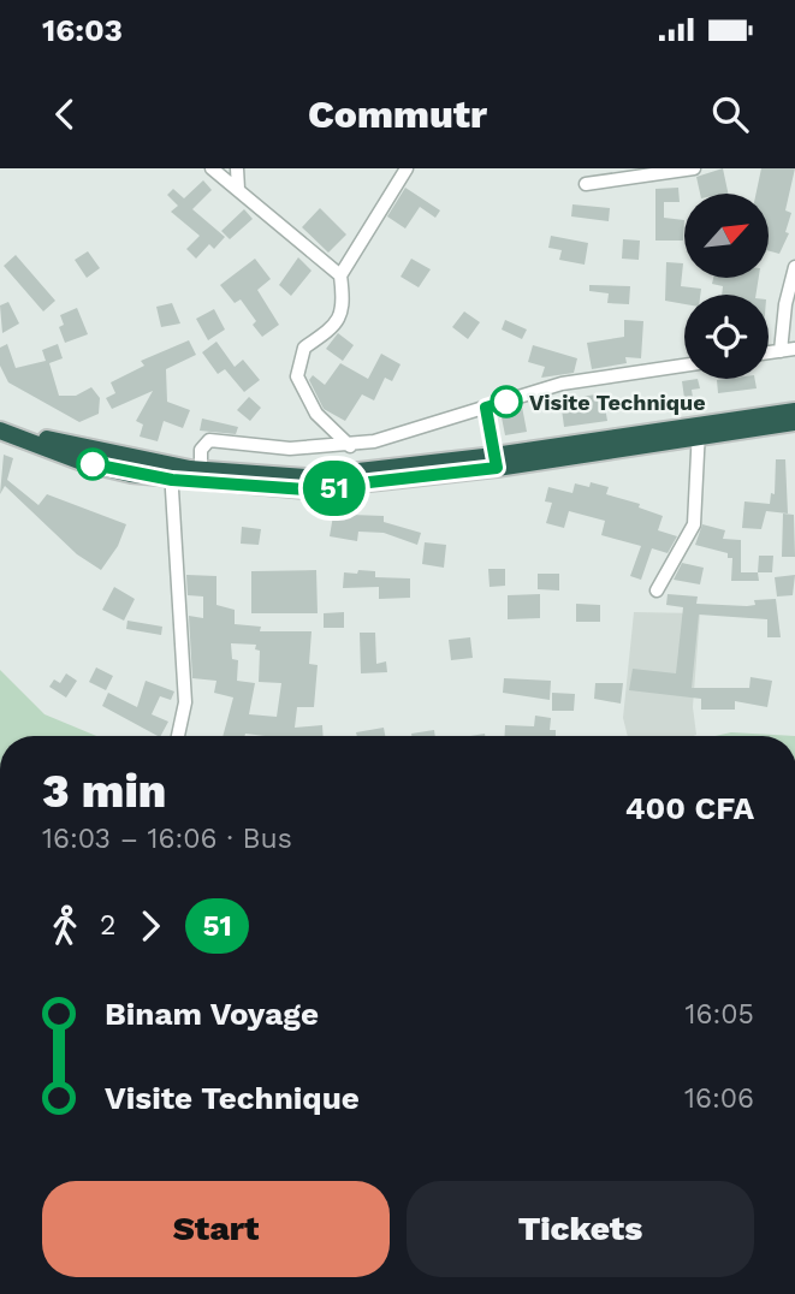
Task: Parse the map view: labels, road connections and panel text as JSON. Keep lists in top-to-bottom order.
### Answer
{
  "places": ["Visite Technique"],
  "lines": ["bus line 51"],
  "north": "top right",
  "page": {
    "status": "16:03",
    "header": "Commutr",
    "on_map": "51",
    "heading": ["3 min", "16:03 – 16:06 · Bus", "400 CFA"],
    "legs": ["2", "51"],
    "list": [
      {
        "name": "Binam Voyage",
        "value": "16:05"
      },
      {
        "name": "Visite Technique",
        "value": "16:06"
      }
    ],
    "buttons": ["Start", "Tickets"]
  }
}
